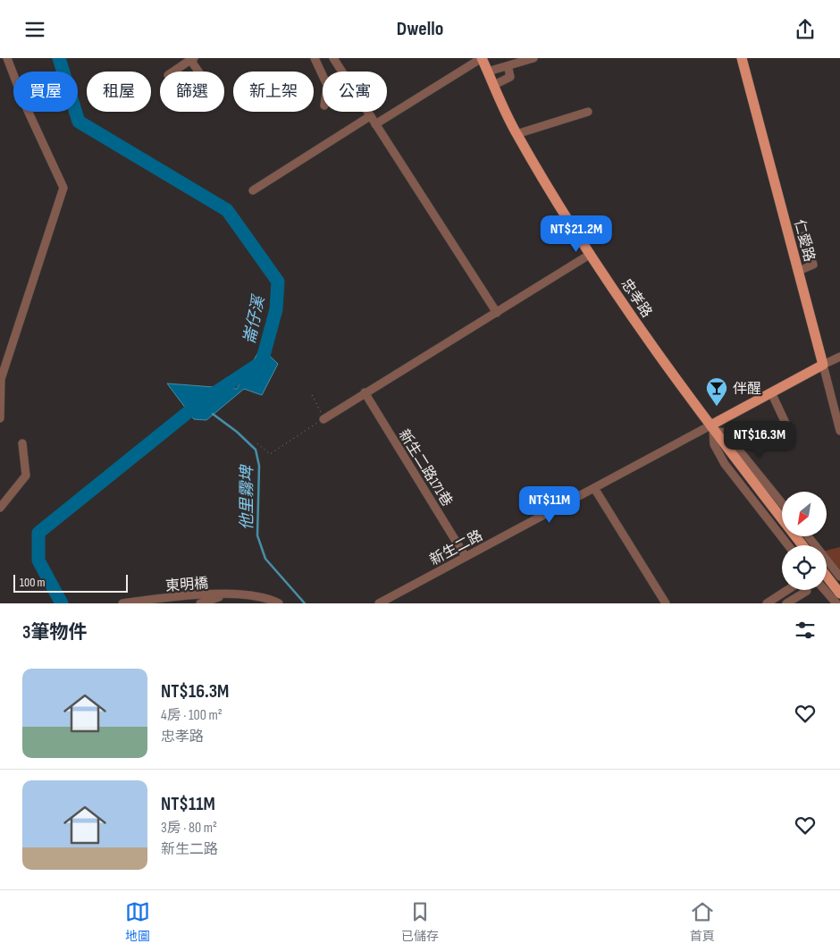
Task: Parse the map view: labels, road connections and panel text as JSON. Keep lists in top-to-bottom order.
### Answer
{
  "streets": {
    "main road": ["仁愛路", "忠孝路"],
    "street": ["新生二路171巷", "新生二路", "東明橋"]
  },
  "crossings": [
    ["忠孝路", "新生二路"],
    ["新生二路171巷", "新生二路"]
  ],
  "water": ["崙仔溪", "他里霧埤"],
  "places": {
    "bar": ["伴醒"]
  },
  "scale_bar": "100 m",
  "north": "bottom left",
  "page": {
    "header": "Dwello",
    "chip": [
      "買屋",
      "租屋",
      "篩選",
      "新上架",
      "公寓"
    ],
    "price": ["NT$21.2M", "NT$16.3M", "NT$11M"],
    "scale": "100 m",
    "heading": "3筆物件",
    "list": [
      {
        "name": "NT$16.3M",
        "note": "4房 · 100 m² · 忠孝路"
      },
      {
        "name": "NT$11M",
        "note": "3房 · 80 m² · 新生二路"
      }
    ],
    "tabs": ["地圖", "已儲存", "首頁"]
  }
}
